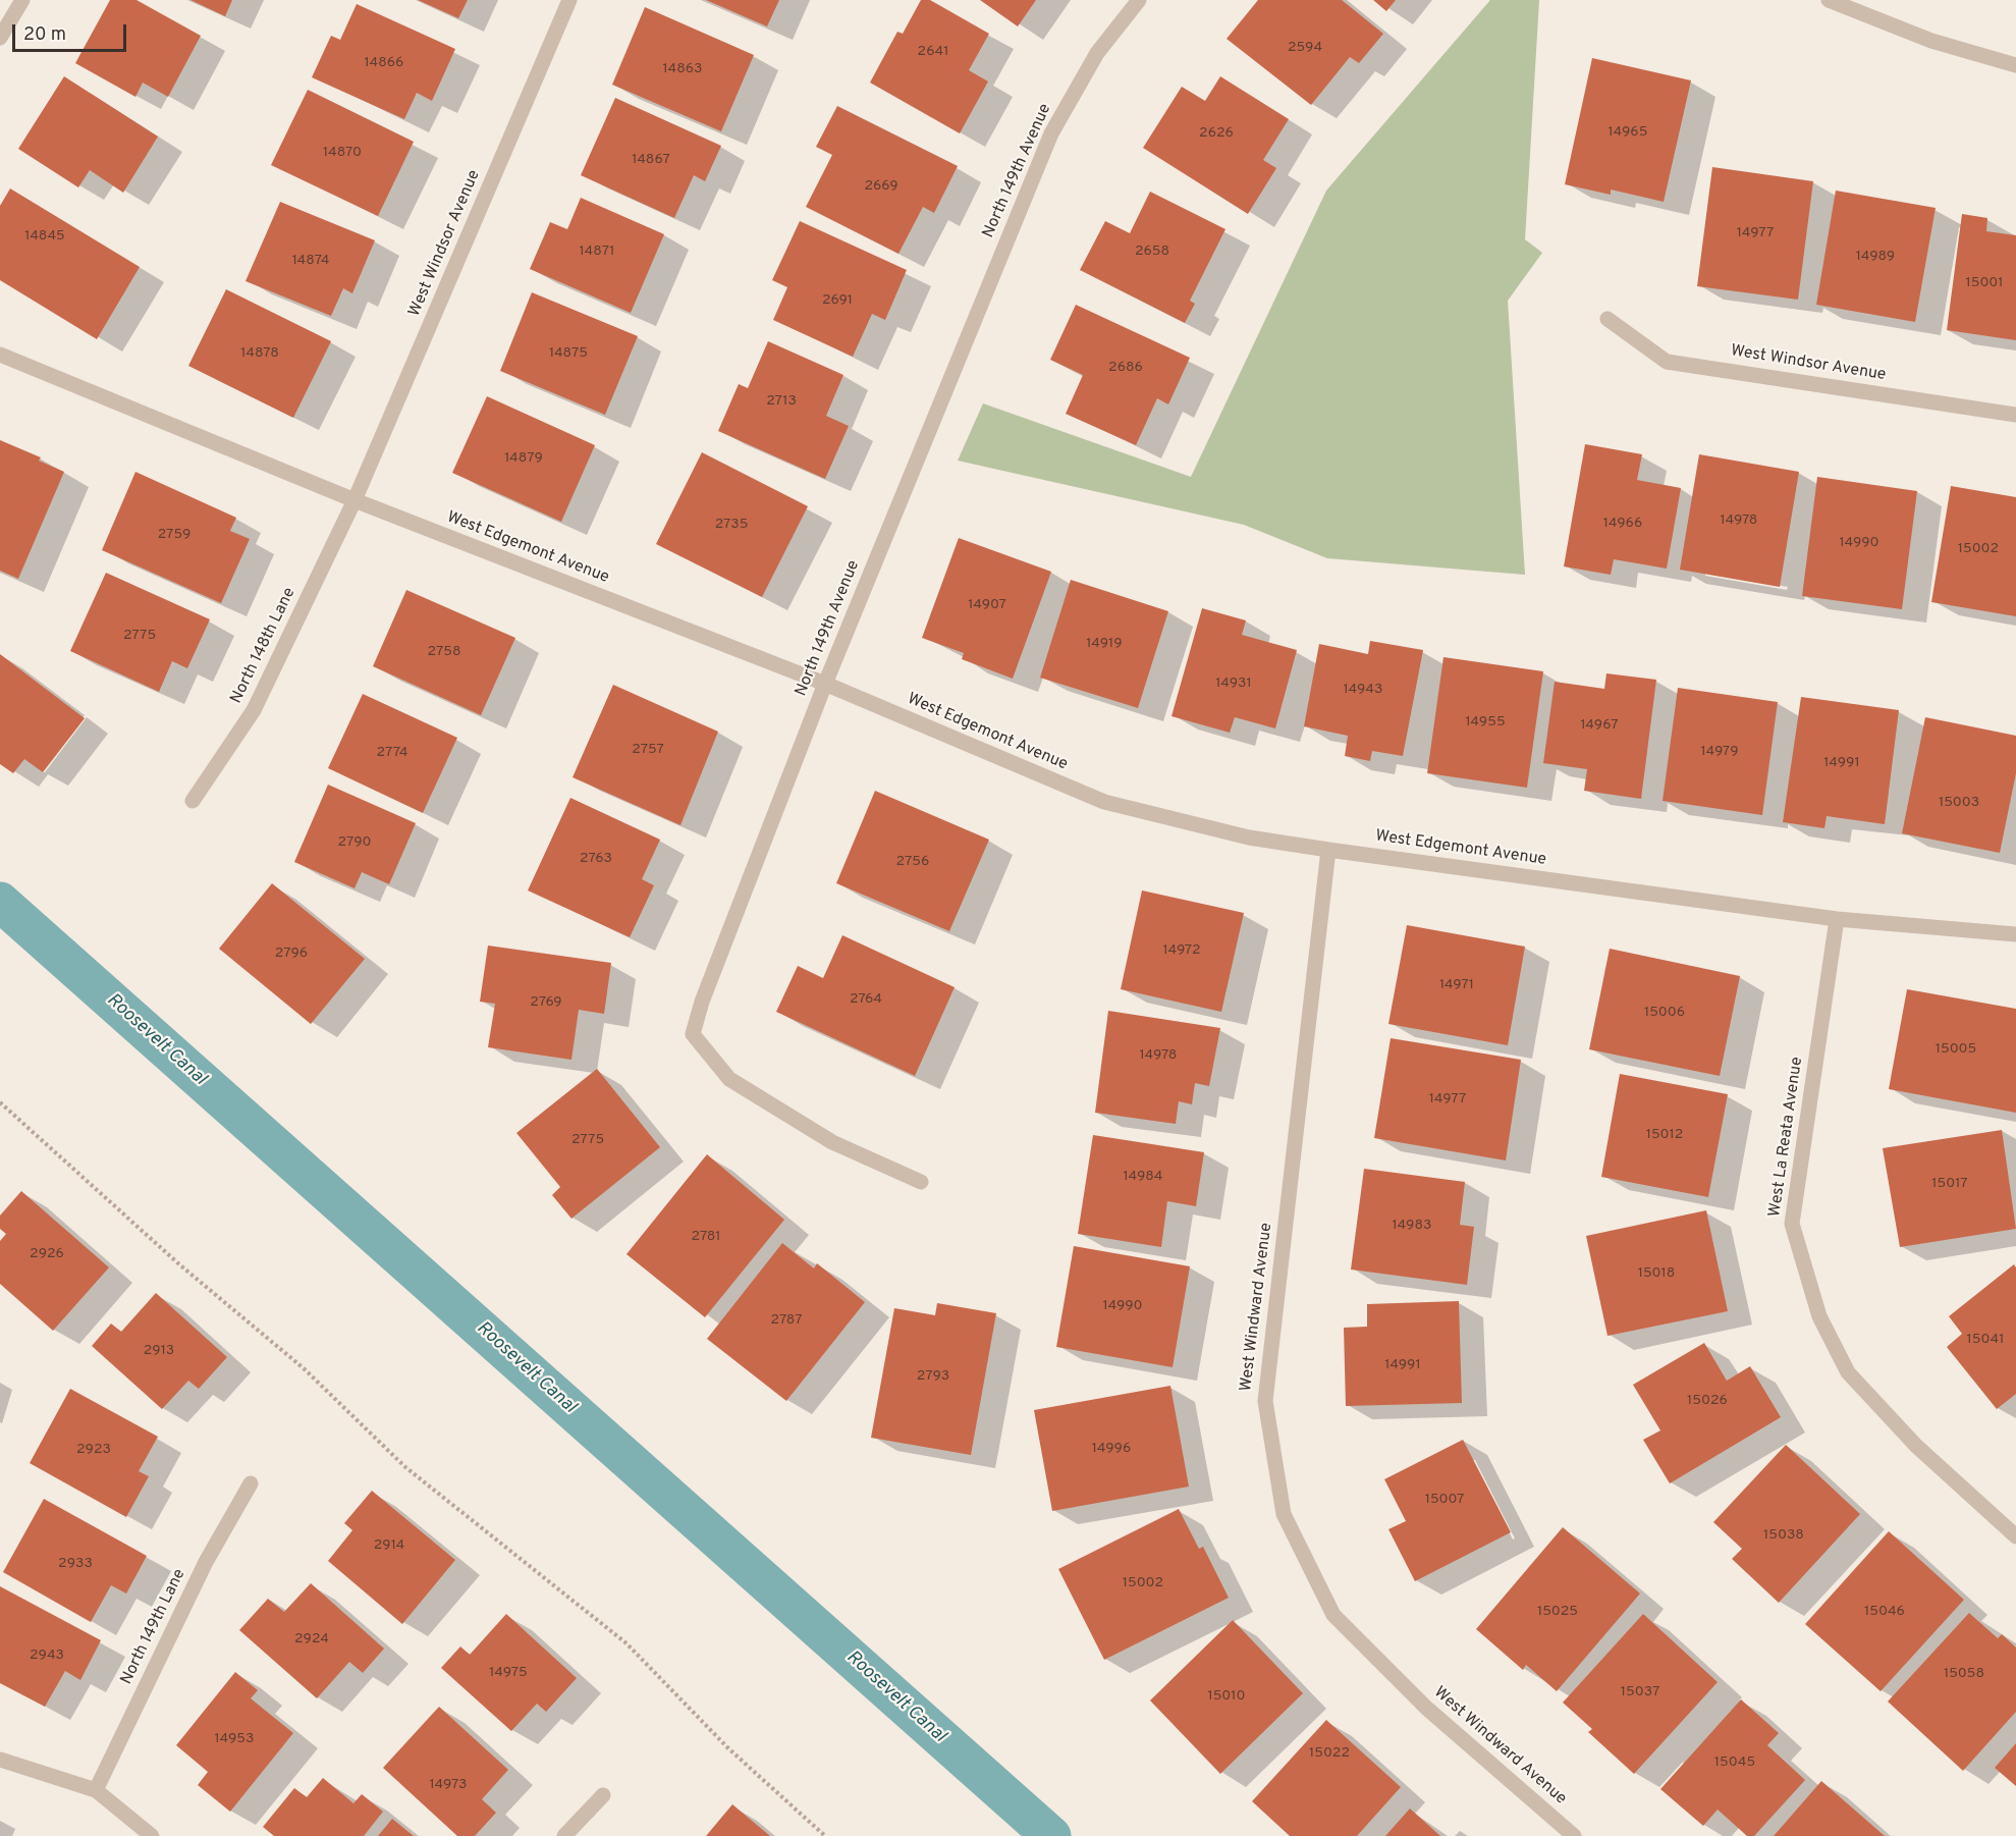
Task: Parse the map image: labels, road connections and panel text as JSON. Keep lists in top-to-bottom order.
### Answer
{
  "streets": {
    "street": [
      "North 149th Avenue",
      "West Windsor Avenue",
      "West Edgemont Avenue",
      "North 148th Lane",
      "West La Reata Avenue",
      "West Windward Avenue",
      "North 149th Lane"
    ]
  },
  "crossings": [
    ["North 149th Avenue", "West Edgemont Avenue"],
    ["West Windsor Avenue", "West Edgemont Avenue"],
    ["West Windsor Avenue", "North 148th Lane"],
    ["West Edgemont Avenue", "North 148th Lane"],
    ["West Edgemont Avenue", "West La Reata Avenue"],
    ["West Edgemont Avenue", "West Windward Avenue"]
  ],
  "water": ["Roosevelt Canal"],
  "house_numbers": [
    "2594",
    "2641",
    "14866",
    "14863",
    "14965",
    "2626",
    "14870",
    "14867",
    "2669",
    "14977",
    "14845",
    "14871",
    "2658",
    "14989",
    "14874",
    "15001",
    "2691",
    "14878",
    "14875",
    "2686",
    "2713",
    "14879",
    "14978",
    "14966",
    "2735",
    "2759",
    "14990",
    "15002",
    "14907",
    "2775",
    "14919",
    "2758",
    "14931",
    "14943",
    "14955",
    "14967",
    "2757",
    "14979",
    "2774",
    "14991",
    "15003",
    "2790",
    "2763",
    "2756",
    "14972",
    "2796",
    "14971",
    "2764",
    "2769",
    "15006",
    "15005",
    "14978",
    "14977",
    "15012",
    "2775",
    "14984",
    "15017",
    "14983",
    "2781",
    "2926",
    "15018",
    "14990",
    "2787",
    "15041",
    "2913",
    "14991",
    "2793",
    "15026",
    "14996",
    "2923",
    "15007",
    "15038",
    "2914",
    "2933",
    "15002",
    "15025",
    "15046",
    "2924",
    "2943",
    "14975",
    "15058",
    "15037",
    "15010",
    "14953",
    "15022",
    "15045",
    "14973"
  ],
  "scale_bar": "20 m"
}
